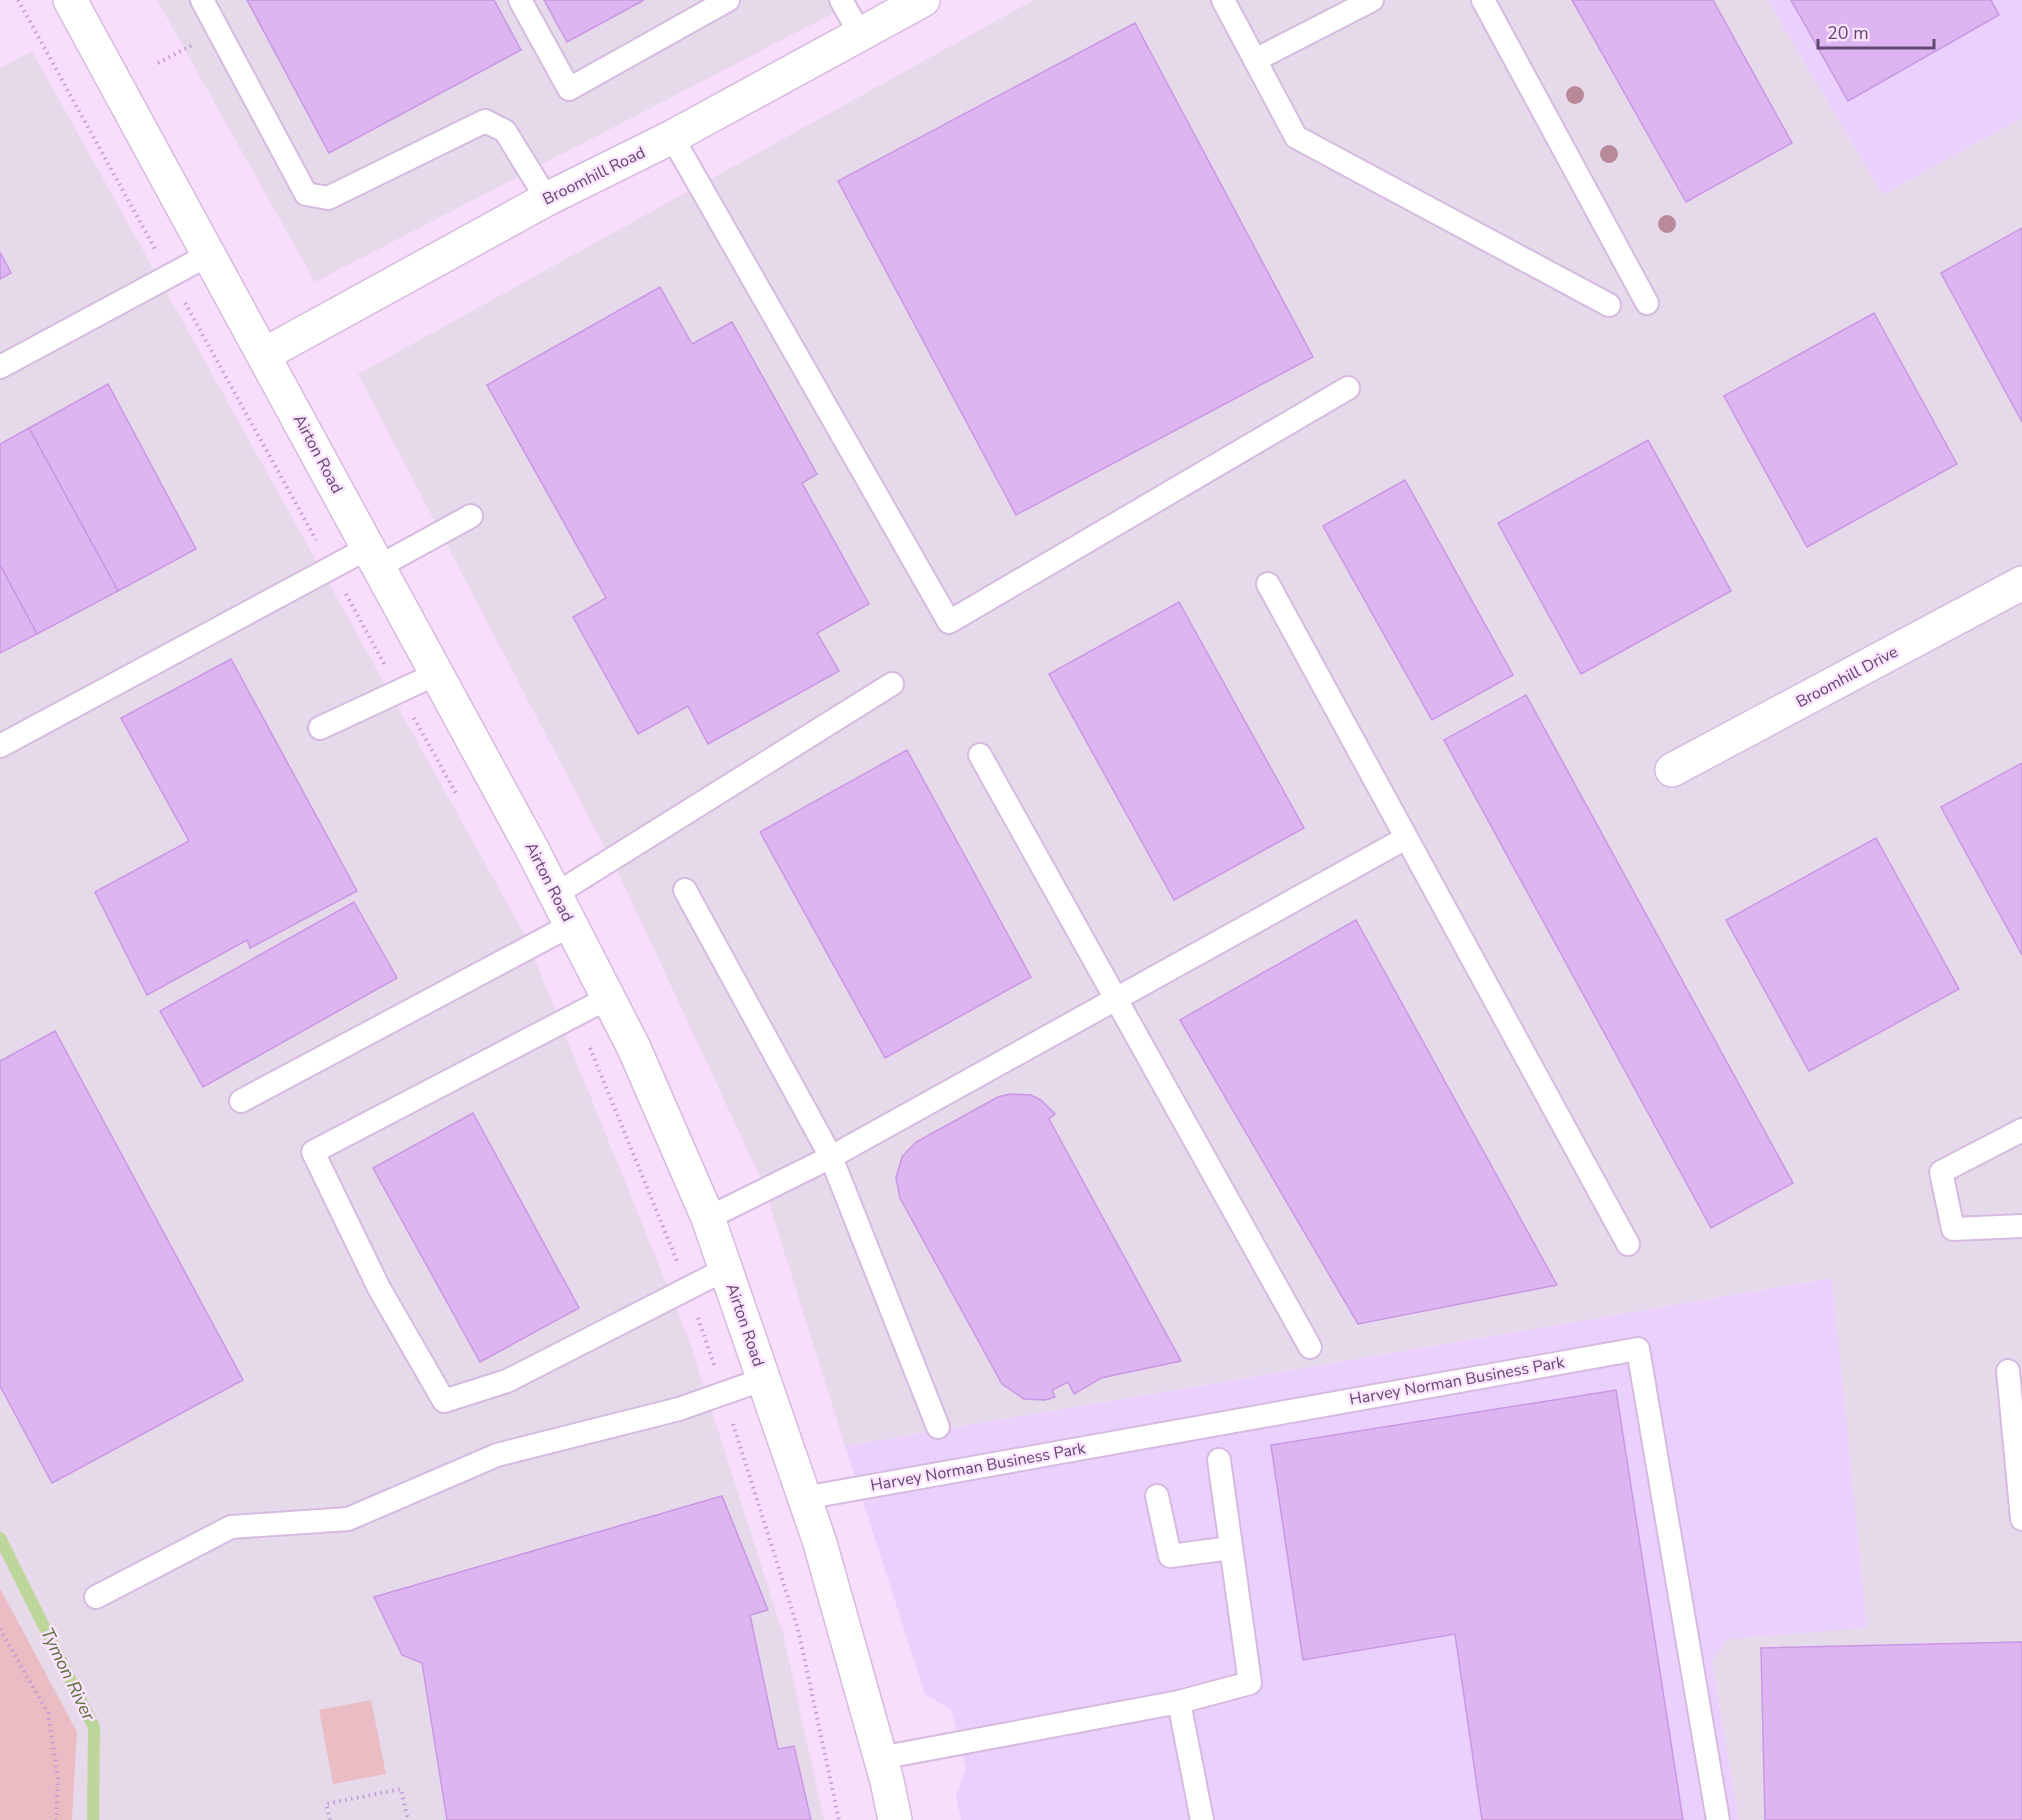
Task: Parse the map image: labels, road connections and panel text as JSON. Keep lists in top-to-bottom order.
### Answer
{
  "streets": {
    "street": ["Broomhill Road", "Airton Road", "Broomhill Drive"],
    "lane": ["Harvey Norman Business Park"]
  },
  "crossings": [
    ["Broomhill Road", "Airton Road"],
    ["Airton Road", "Harvey Norman Business Park"]
  ],
  "water": ["Tymon River"],
  "scale_bar": "20 m"
}
